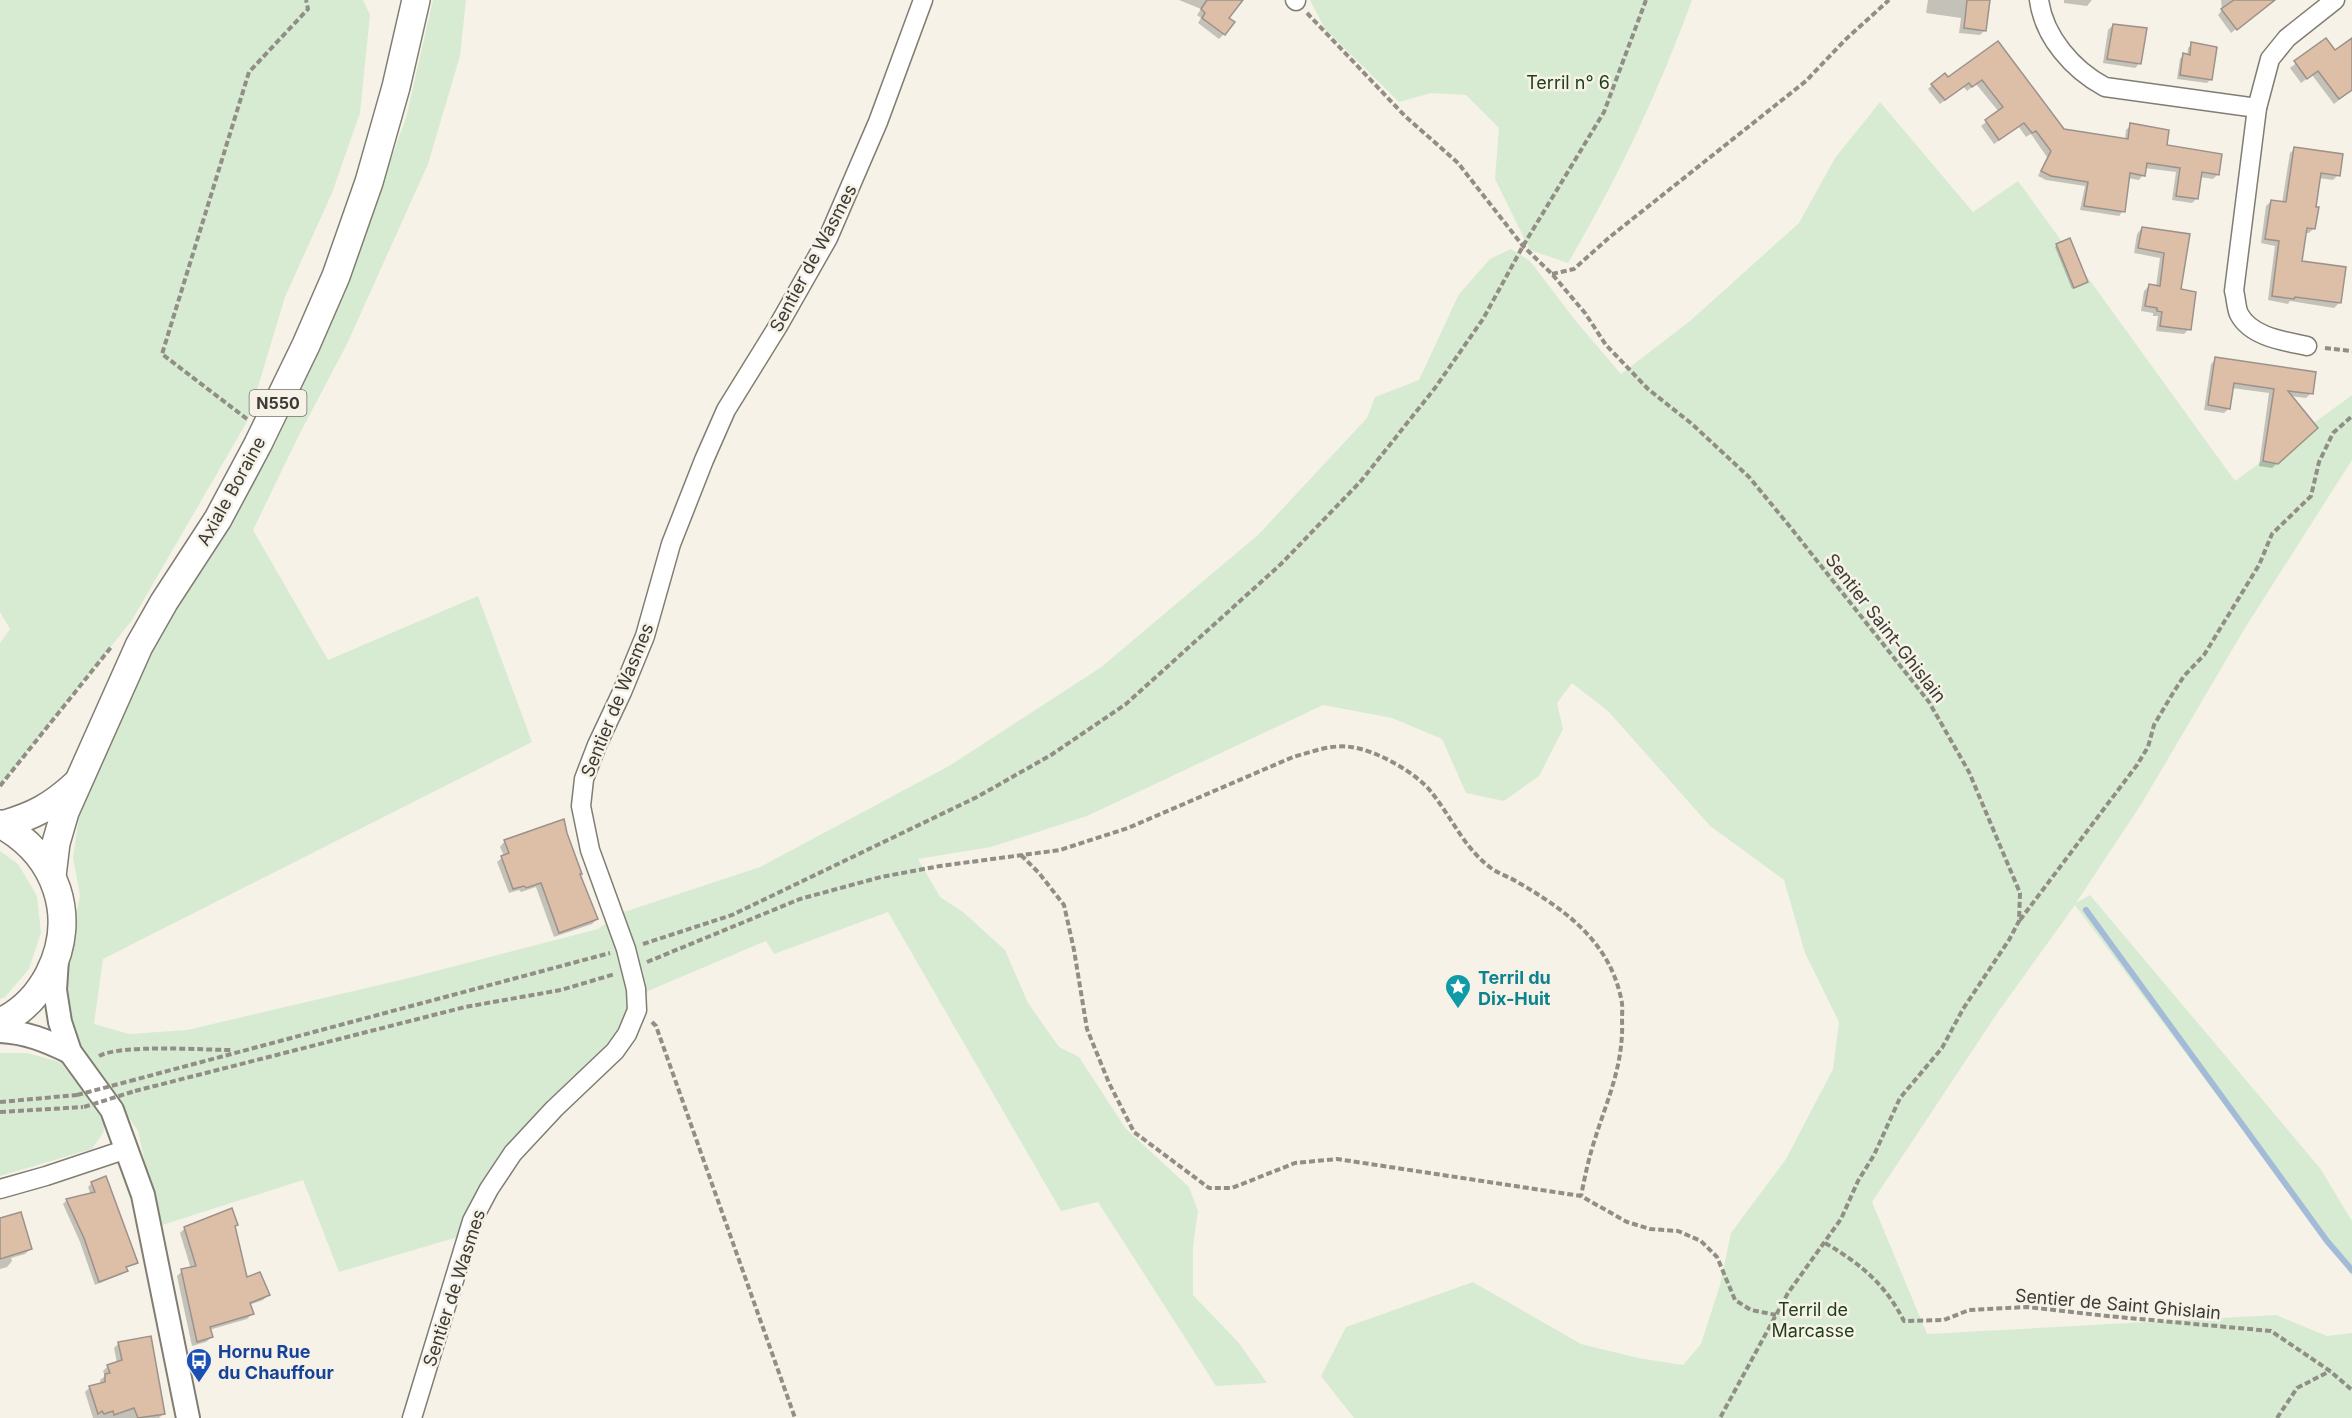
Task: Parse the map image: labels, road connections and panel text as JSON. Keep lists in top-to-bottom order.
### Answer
{
  "streets": {
    "main road": ["N550", "Axiale Boraine"],
    "street": ["Sentier de Wasmes"],
    "path": ["Sentier Saint-Ghislain", "Sentier de Saint Ghislain"]
  },
  "parks": ["Terril n° 6", "Terril de Marcasse"],
  "places": {
    "place": ["Terril du Dix-Huit"],
    "bus stop": ["Hornu Rue du Chauffour"]
  }
}
